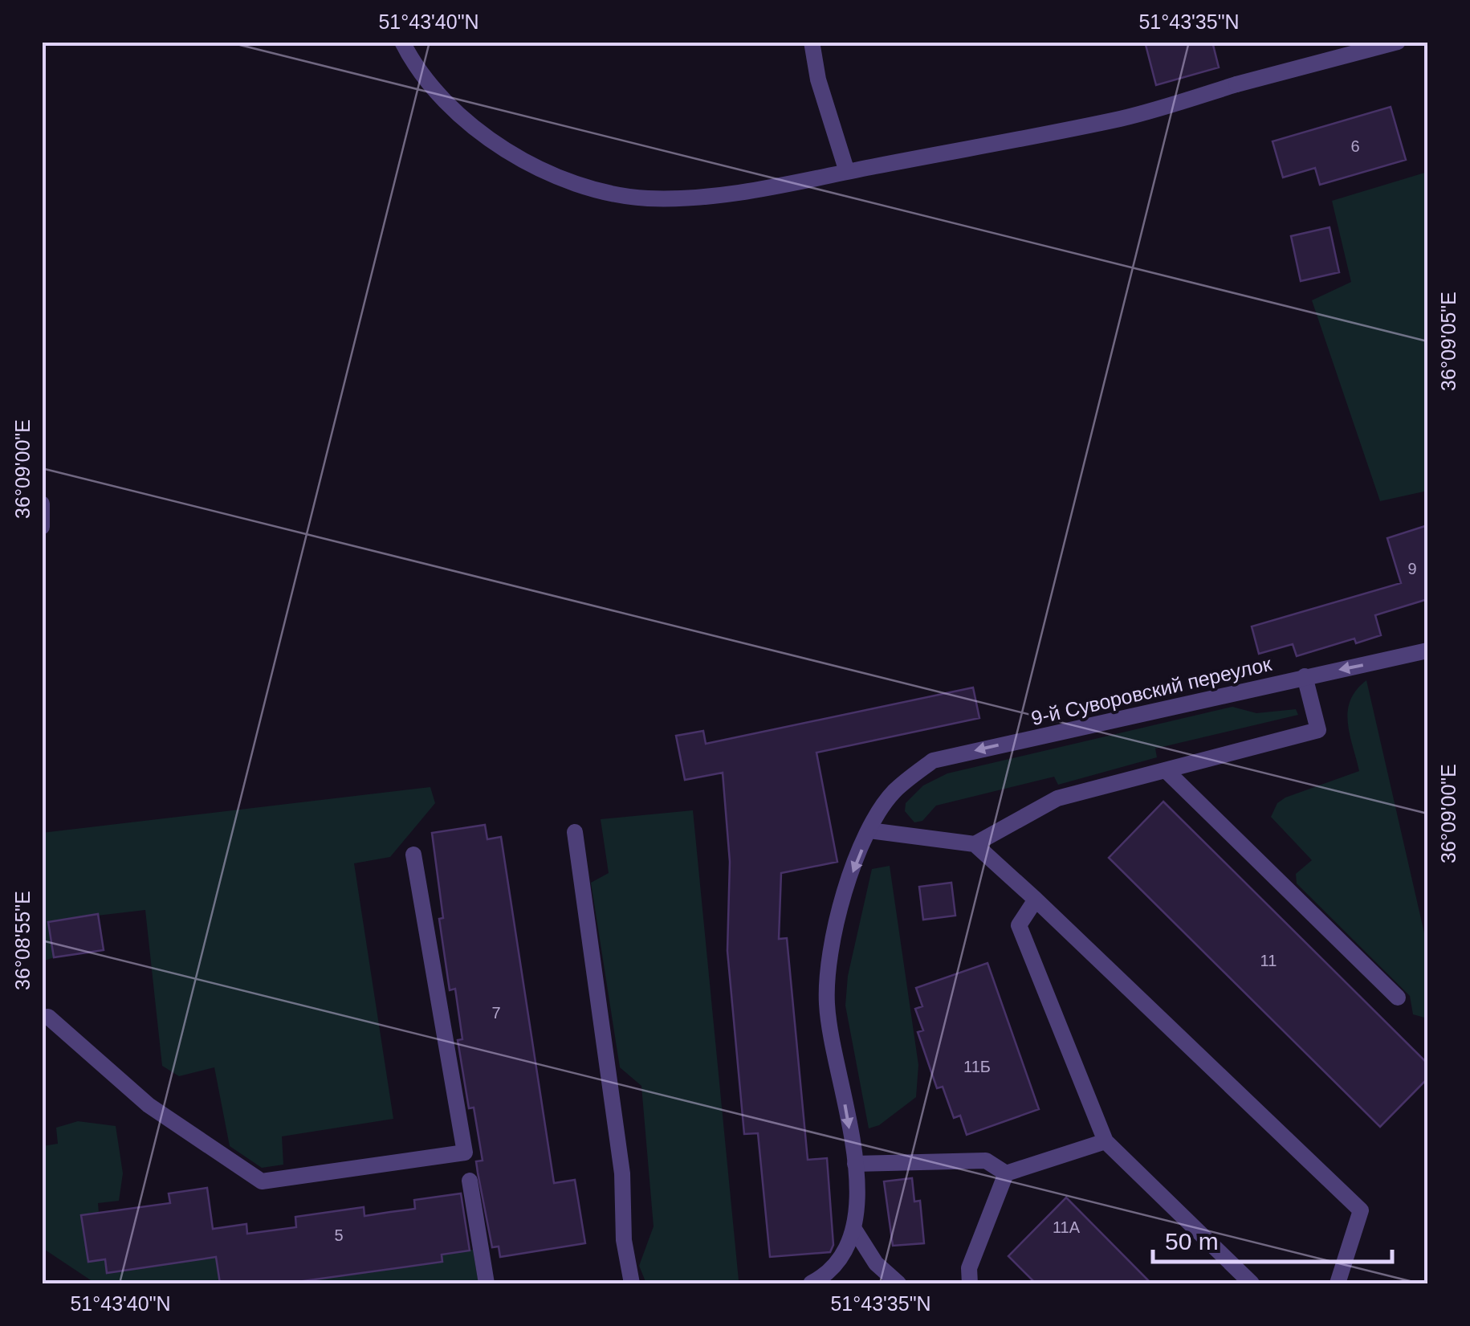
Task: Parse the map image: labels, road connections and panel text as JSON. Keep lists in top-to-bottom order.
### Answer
{
  "streets": {
    "street": ["9-й Суворовский переулок"]
  },
  "one_way": ["9-й Суворовский переулок"],
  "house_numbers": [
    "6",
    "9",
    "11",
    "7",
    "11Б",
    "11А",
    "5"
  ],
  "scale_bar": "50 m",
  "coordinates": [
    "51°43'40\"N",
    "51°43'35\"N",
    "36°09'05\"E",
    "36°09'00\"E",
    "36°08'55\"E"
  ]
}
